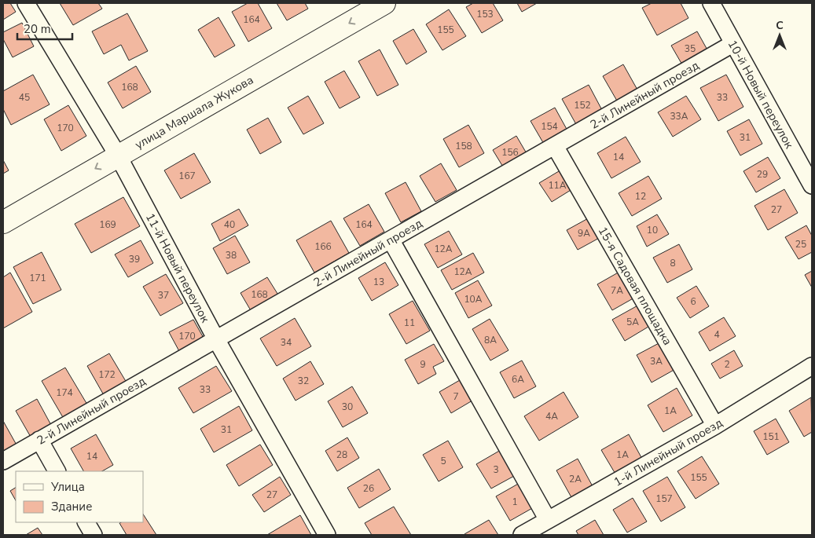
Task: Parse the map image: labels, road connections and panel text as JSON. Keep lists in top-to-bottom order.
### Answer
{
  "streets": {
    "main road": ["улица Маршала Жукова"],
    "street": [
      "10-й Новый переулок",
      "2-й Линейный проезд",
      "11-й Новый переулок",
      "15-я Садовая площадка",
      "1-й Линейный проезд"
    ]
  },
  "crossings": [
    ["10-й Новый переулок", "2-й Линейный проезд"],
    ["2-й Линейный проезд", "11-й Новый переулок"],
    ["2-й Линейный проезд", "15-я Садовая площадка"],
    ["улица Маршала Жукова", "11-й Новый переулок"],
    ["15-я Садовая площадка", "1-й Линейный проезд"]
  ],
  "one_way": ["улица Маршала Жукова"],
  "house_numbers": [
    "153",
    "164",
    "155",
    "35",
    "168",
    "45",
    "33",
    "152",
    "33А",
    "154",
    "170",
    "31",
    "158",
    "156",
    "14",
    "29",
    "167",
    "11А",
    "12",
    "27",
    "169",
    "40",
    "164",
    "10",
    "9А",
    "25",
    "166",
    "12А",
    "38",
    "39",
    "8",
    "12А",
    "171",
    "13",
    "7А",
    "168",
    "37",
    "10А",
    "6",
    "5А",
    "11",
    "4",
    "170",
    "8А",
    "34",
    "3А",
    "9",
    "2",
    "172",
    "6А",
    "32",
    "33",
    "174",
    "7",
    "30",
    "1А",
    "4А",
    "31",
    "151",
    "28",
    "1А",
    "14",
    "5",
    "3",
    "155",
    "2А",
    "26",
    "27",
    "157",
    "1"
  ],
  "legend": ["Улица", "Здание"],
  "scale_bar": "20 m",
  "north": "top"
}
